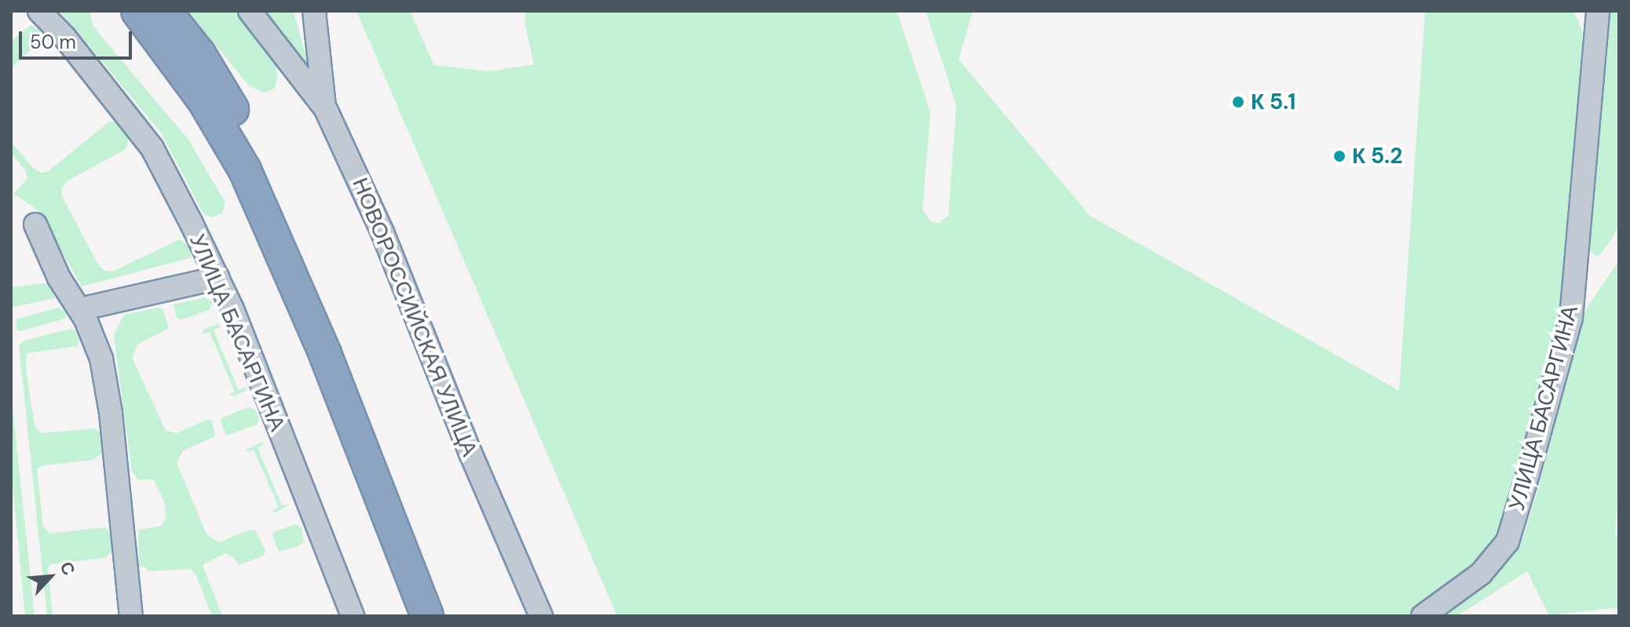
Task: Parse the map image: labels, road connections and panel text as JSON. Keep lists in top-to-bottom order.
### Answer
{
  "streets": {
    "street": ["НОВОРОССИЙСКАЯ УЛИЦА", "УЛИЦА БАСАРГИНА"]
  },
  "places": ["К 5.1", "К 5.2"],
  "scale_bar": "50 m",
  "north": "top right"
}
